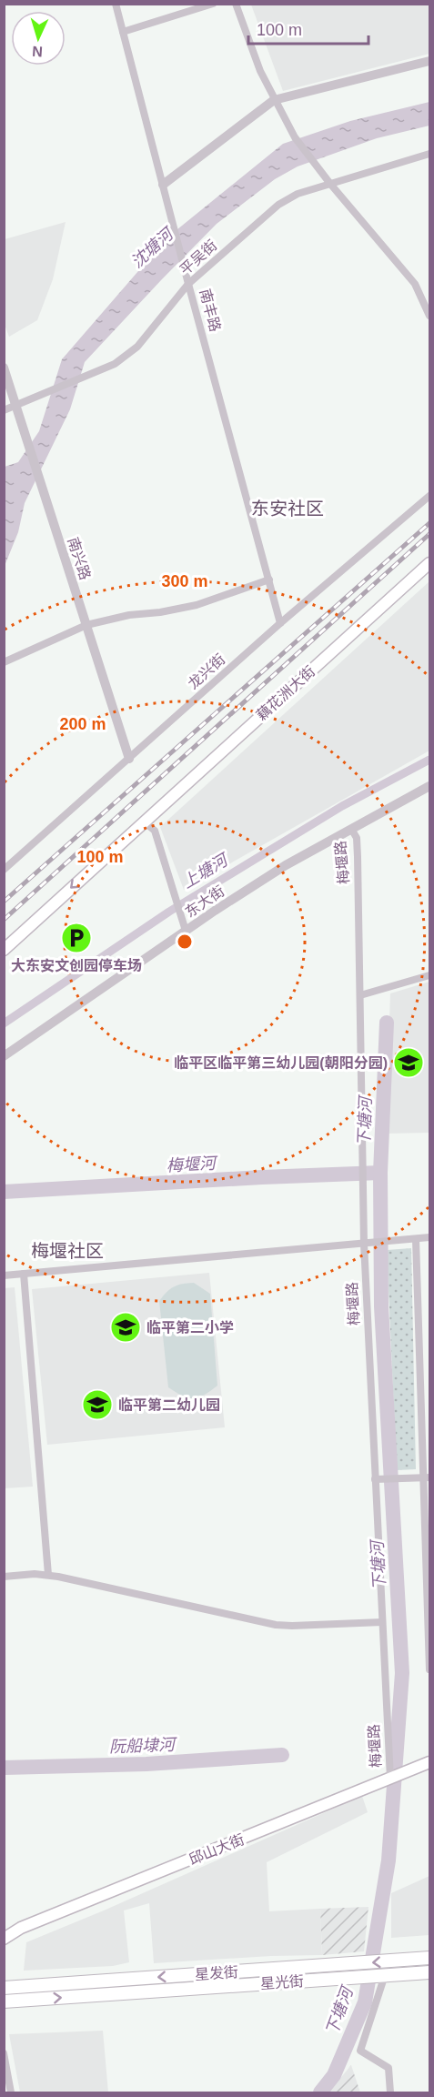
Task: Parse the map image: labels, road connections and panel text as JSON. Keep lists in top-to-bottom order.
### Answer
{
  "streets": {
    "main road": [
      "藕花洲大街",
      "邱山大街",
      "星发街",
      "星光街"
    ],
    "street": [
      "平吴街",
      "南丰路",
      "南兴路",
      "龙兴街",
      "梅堰路",
      "东大街"
    ]
  },
  "crossings": [
    ["平吴街", "南丰路"],
    ["平吴街", "南兴路"],
    ["南丰路", "龙兴街"],
    ["南兴路", "龙兴街"],
    ["梅堰路", "东大街"],
    ["梅堰路", "邱山大街"]
  ],
  "one_way": ["星发街", "星光街"],
  "districts": ["东安社区", "梅堰社区"],
  "water": [
    "沈塘河",
    "上塘河",
    "下塘河",
    "梅堰河",
    "阮船埭河"
  ],
  "places": {
    "parking": ["大东安文创园停车场"],
    "school or university": ["临平区临平第三幼儿园(朝阳分园)", "临平第二小学", "临平第二幼儿园"]
  },
  "scale_bar": "100 m",
  "north": "bottom",
  "rings": ["300 m", "200 m", "100 m"]
}
